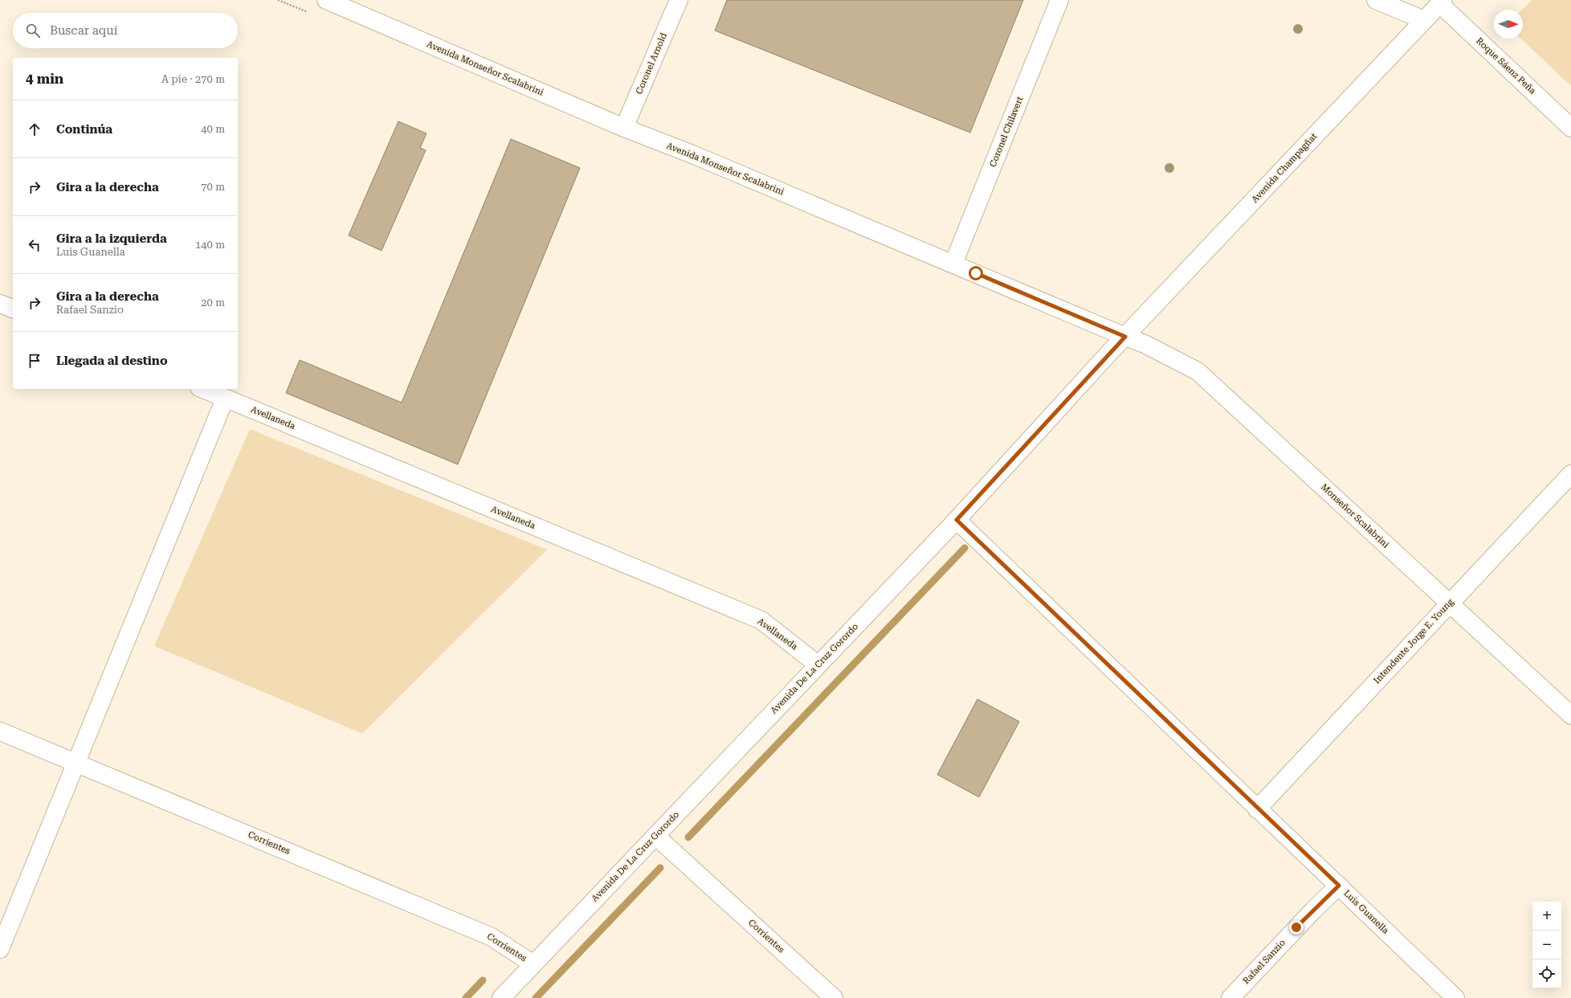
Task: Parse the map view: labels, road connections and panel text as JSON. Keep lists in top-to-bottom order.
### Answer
{
  "streets": {
    "street": [
      "Coronel Arnold",
      "Roque Sáenz Peña",
      "Avenida Monseñor Scalabrini",
      "Coronel Chilavert",
      "Avenida Champagñat",
      "Avellaneda",
      "Monseñor Scalabrini",
      "Intendente Jorge E. Young",
      "Avenida De La Cruz Gorordo",
      "Corrientes",
      "Luis Guanella",
      "Rafael Sanzio"
    ]
  },
  "crossings": [
    ["Coronel Arnold", "Avenida Monseñor Scalabrini"],
    ["Roque Sáenz Peña", "Avenida Champagñat"],
    ["Avenida Monseñor Scalabrini", "Coronel Chilavert"],
    ["Avenida Monseñor Scalabrini", "Avenida Champagñat"],
    ["Avenida Monseñor Scalabrini", "Monseñor Scalabrini"],
    ["Avenida Monseñor Scalabrini", "Avenida De La Cruz Gorordo"],
    ["Avenida Champagñat", "Monseñor Scalabrini"],
    ["Avenida Champagñat", "Avenida De La Cruz Gorordo"],
    ["Avellaneda", "Avenida De La Cruz Gorordo"],
    ["Monseñor Scalabrini", "Intendente Jorge E. Young"],
    ["Monseñor Scalabrini", "Avenida De La Cruz Gorordo"],
    ["Intendente Jorge E. Young", "Luis Guanella"],
    ["Avenida De La Cruz Gorordo", "Corrientes"],
    ["Avenida De La Cruz Gorordo", "Luis Guanella"],
    ["Luis Guanella", "Rafael Sanzio"]
  ],
  "north": "right",
  "page": {
    "search": "Buscar aquí",
    "heading": ["4 min", "A pie · 270 m"],
    "list": [
      ["Continúa", "40 m"],
      ["Gira a la derecha", "70 m"],
      ["Gira a la izquierda", "Luis Guanella", "140 m"],
      ["Gira a la derecha", "Rafael Sanzio", "20 m"],
      "Llegada al destino"
    ],
    "map_buttons": ["+", "−"]
  }
}
